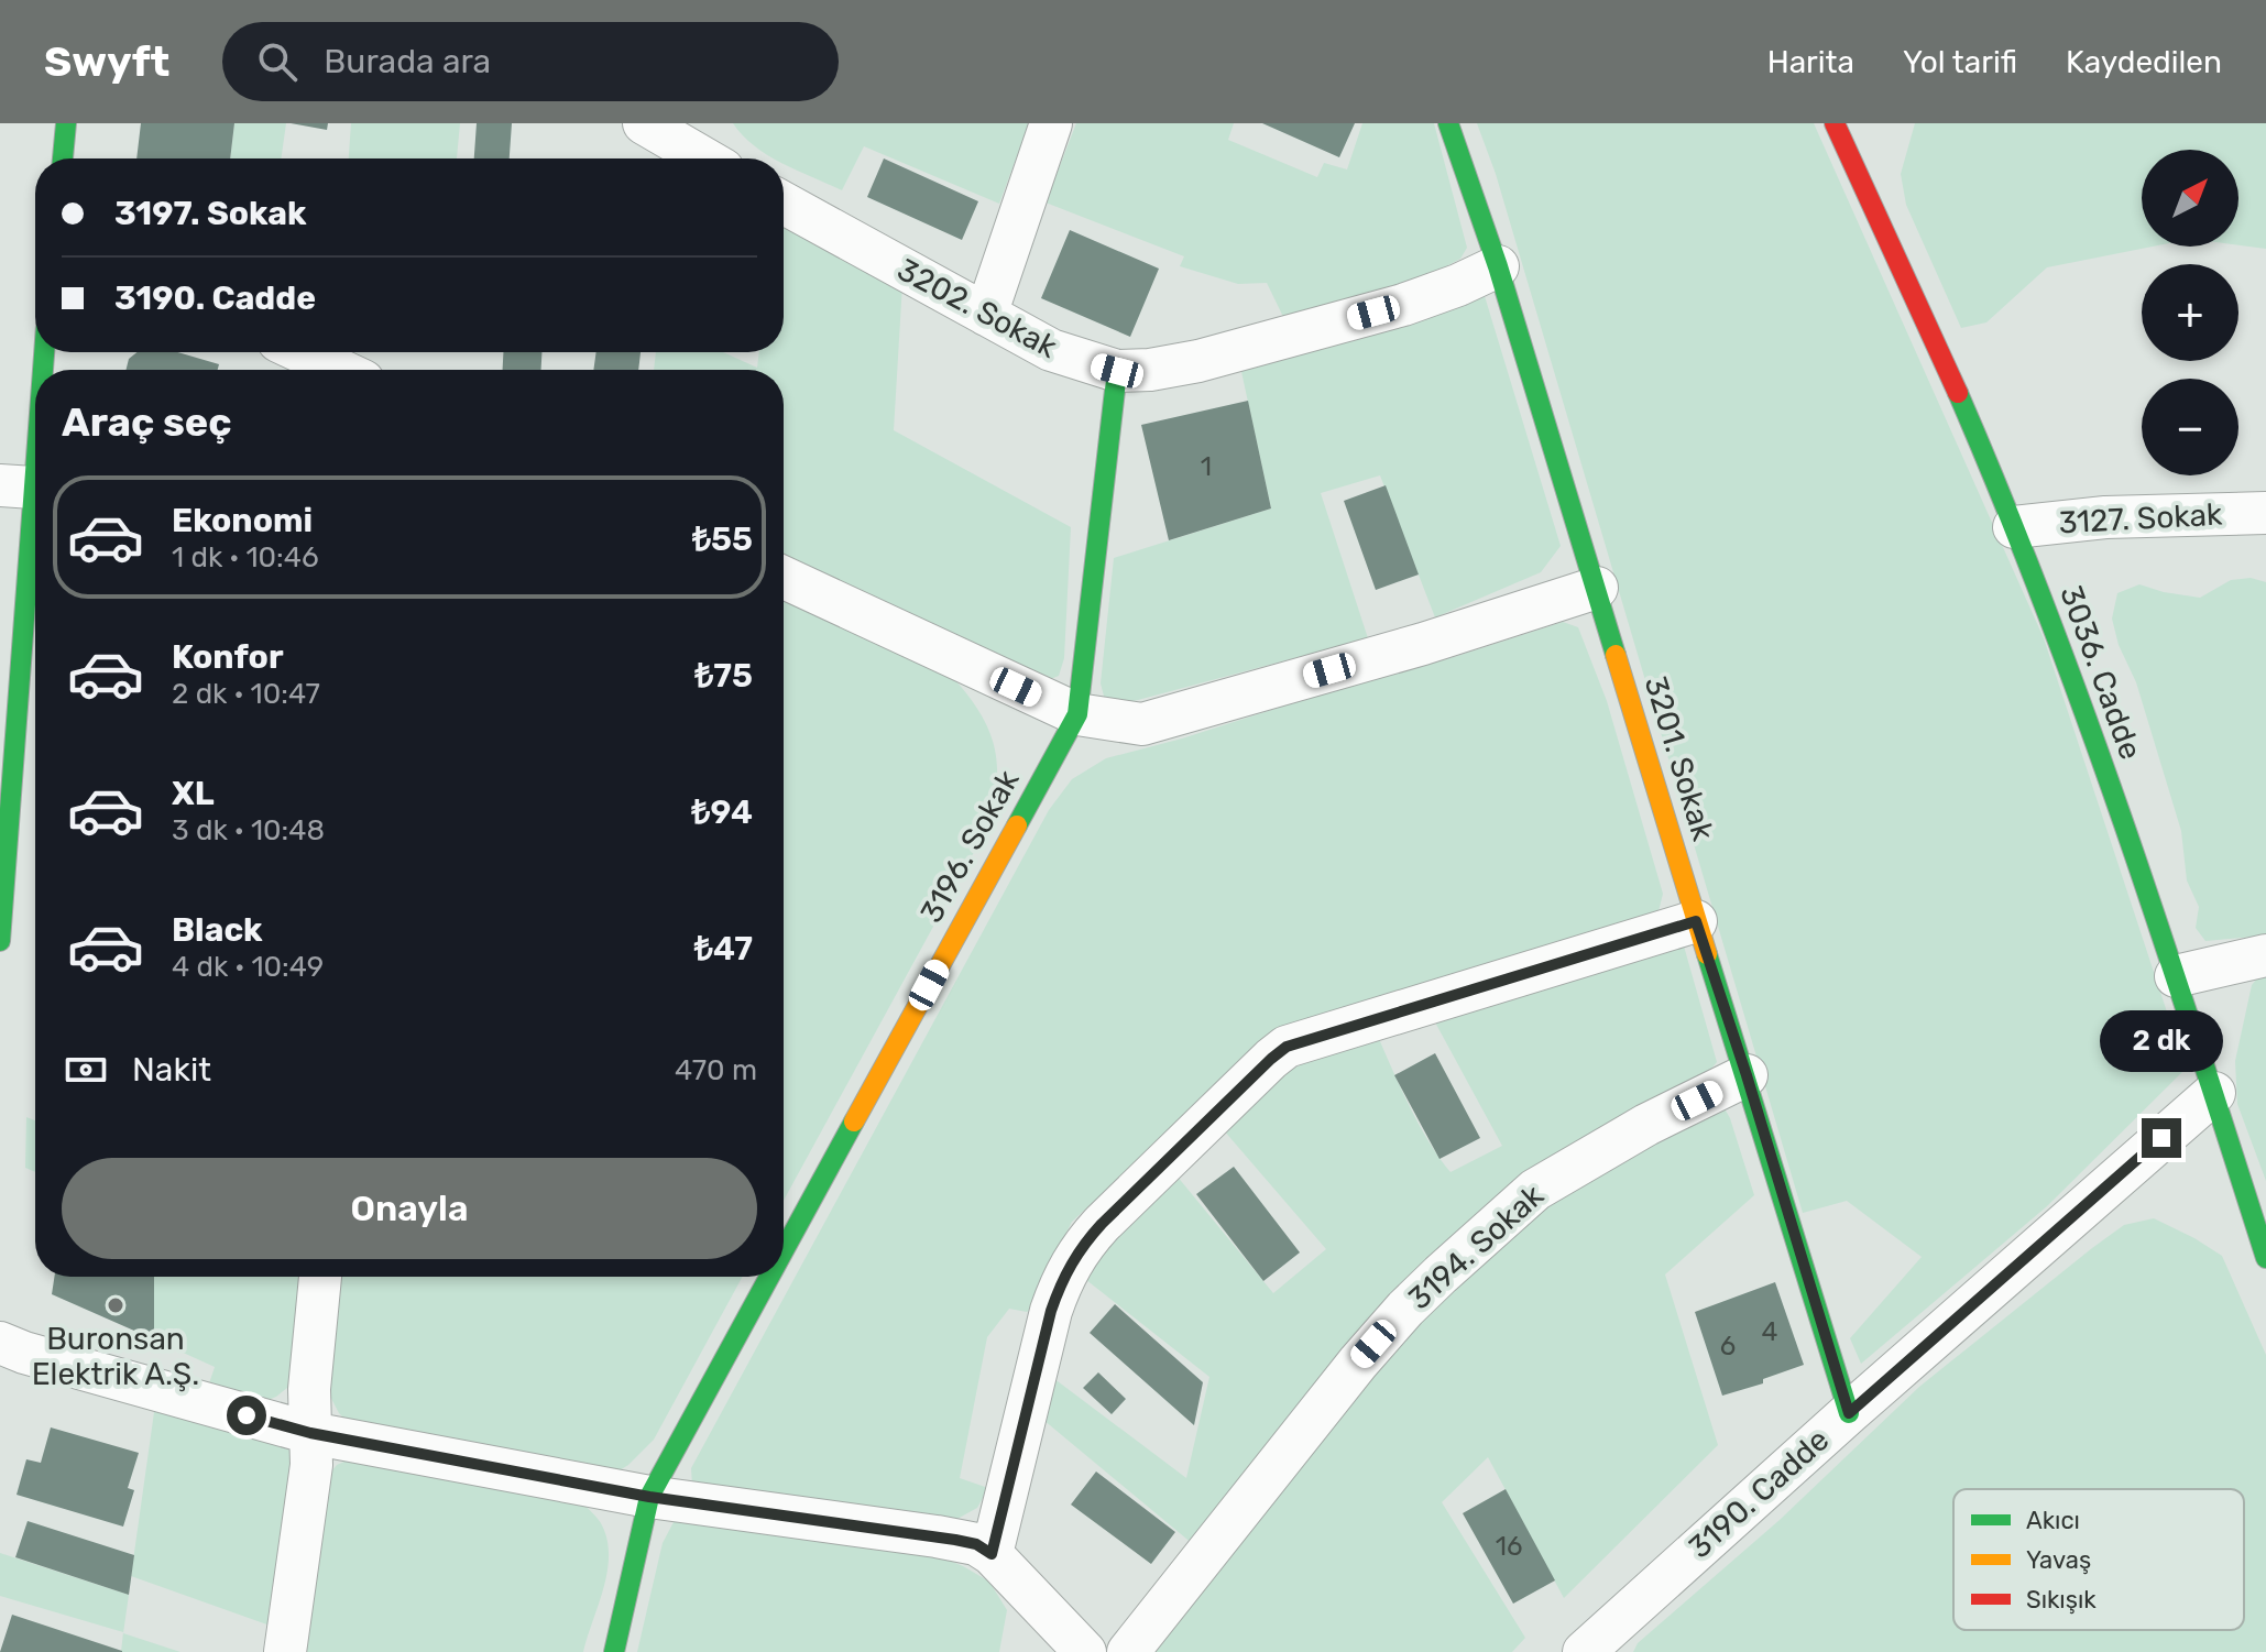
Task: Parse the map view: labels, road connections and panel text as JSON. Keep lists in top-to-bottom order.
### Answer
{
  "streets": {
    "street": [
      "3202. Sokak",
      "3127. Sokak",
      "3036. Cadde",
      "3201. Sokak",
      "3196. Sokak",
      "3194. Sokak",
      "3190. Cadde"
    ]
  },
  "crossings": [
    ["3202. Sokak", "3201. Sokak"],
    ["3202. Sokak", "3196. Sokak"],
    ["3127. Sokak", "3036. Cadde"],
    ["3036. Cadde", "3190. Cadde"],
    ["3201. Sokak", "3194. Sokak"],
    ["3201. Sokak", "3190. Cadde"]
  ],
  "places": ["Buronsan Elektrik A.Ş."],
  "house_numbers": [
    "1",
    "4",
    "6",
    "16"
  ],
  "legend": ["Akıcı", "Yavaş", "Sıkışık"],
  "north": "top right",
  "page": {
    "header": "Swyft",
    "search": "Burada ara",
    "nav": ["Harita", "Yol tarifi", "Kaydedilen"],
    "map_buttons": ["+", "−"],
    "banner": ["3197. Sokak", "3190. Cadde"],
    "heading": "Araç seç",
    "list": [
      {
        "name": "Ekonomi",
        "note": "1 dk · 10:46",
        "value": "₺55"
      },
      {
        "name": "Konfor",
        "note": "2 dk · 10:47",
        "value": "₺75"
      },
      {
        "name": "XL",
        "note": "3 dk · 10:48",
        "value": "₺94"
      },
      {
        "name": "Black",
        "note": "4 dk · 10:49",
        "value": "₺47"
      }
    ],
    "bubble": "2 dk",
    "pay": ["Nakit", "470 m"],
    "buttons": "Onayla"
  }
}
